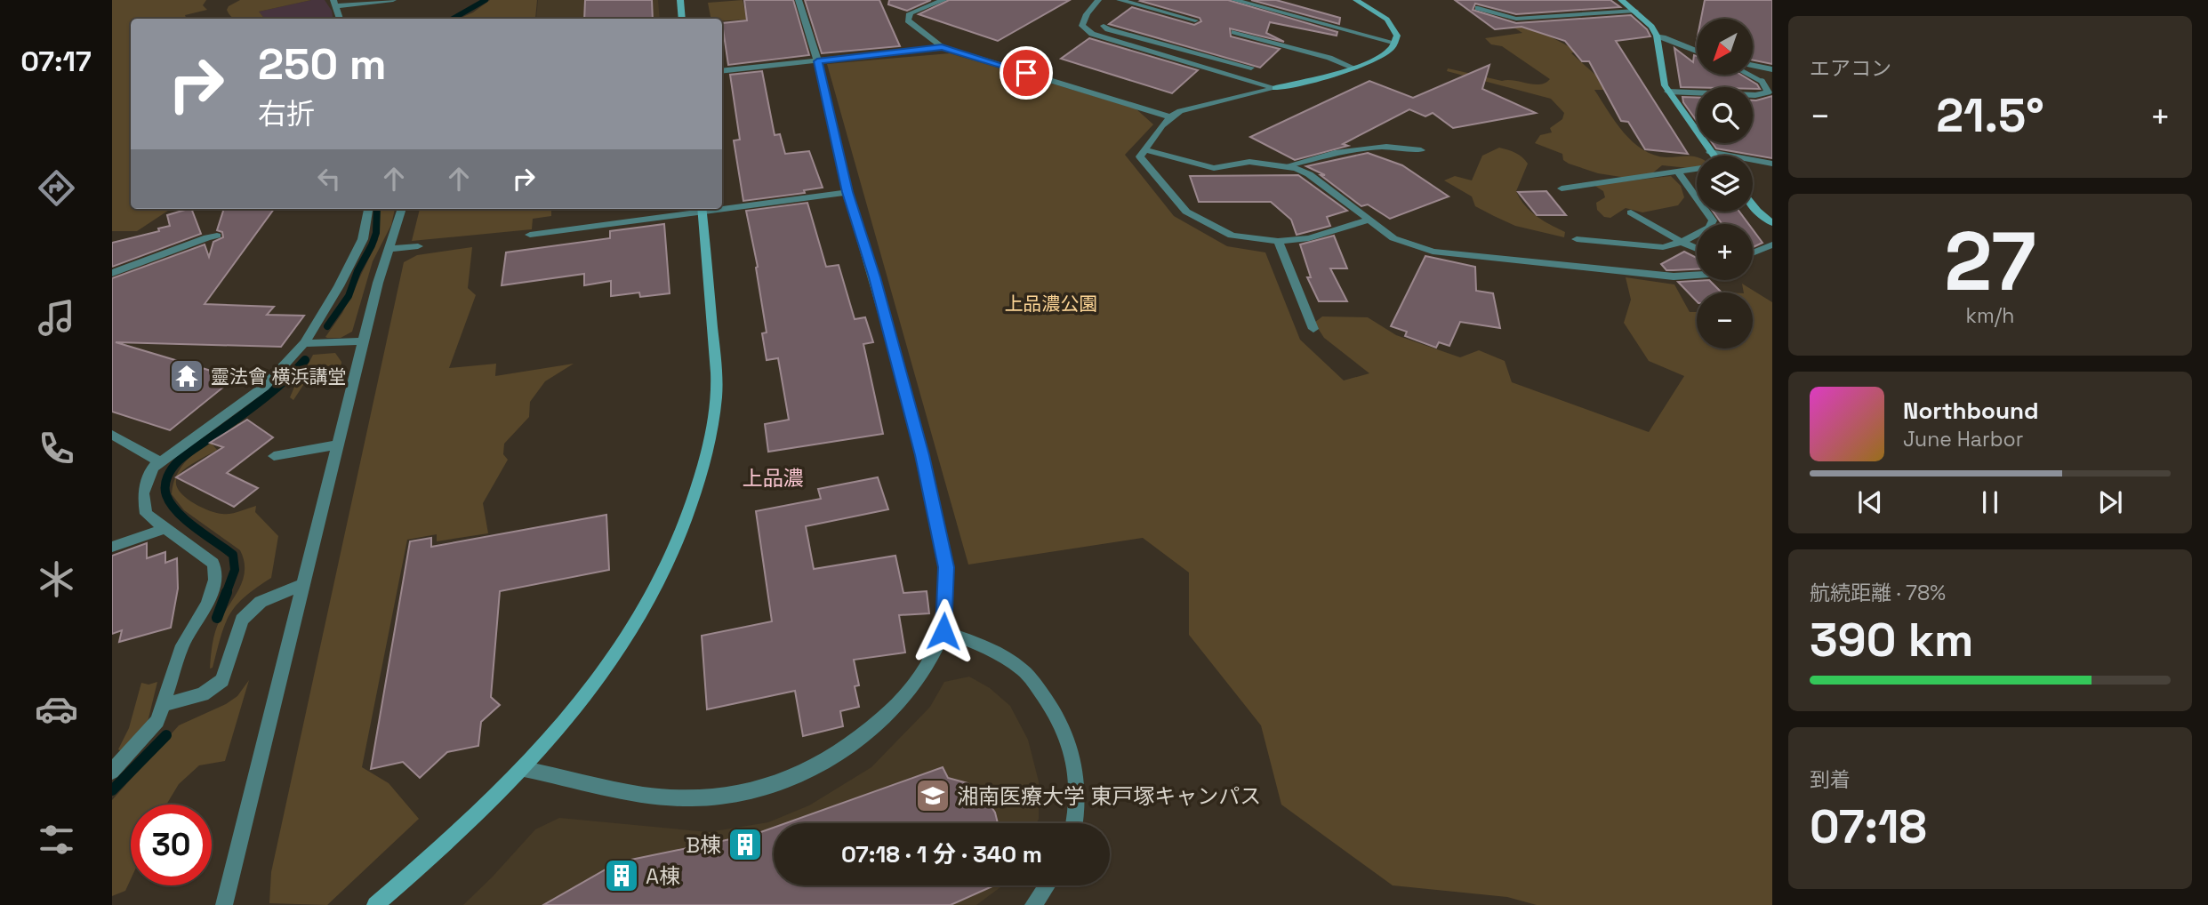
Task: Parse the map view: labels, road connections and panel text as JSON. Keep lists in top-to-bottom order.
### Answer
{
  "districts": ["上品濃"],
  "parks": ["上品濃公園"],
  "places": {
    "temple": ["靈法會 横浜講堂"],
    "school or university": ["湘南医療大学 東戸塚キャンパス"],
    "building": ["B棟", "A棟"]
  },
  "north": "bottom left",
  "page": {
    "tabs": "07:17",
    "tile": [
      "エアコン",
      ["27", "km/h"],
      ["航続距離 · 78%", "390 km"],
      ["到着", "07:18"]
    ],
    "map_buttons": ["+", "−"],
    "turn": ["250 m", "右折"],
    "heat": ["−", "21.5°", "+"],
    "song": ["Northbound", "June Harbor"],
    "limit": "30",
    "trip": "07:18 · 1 分 · 340 m"
  }
}
